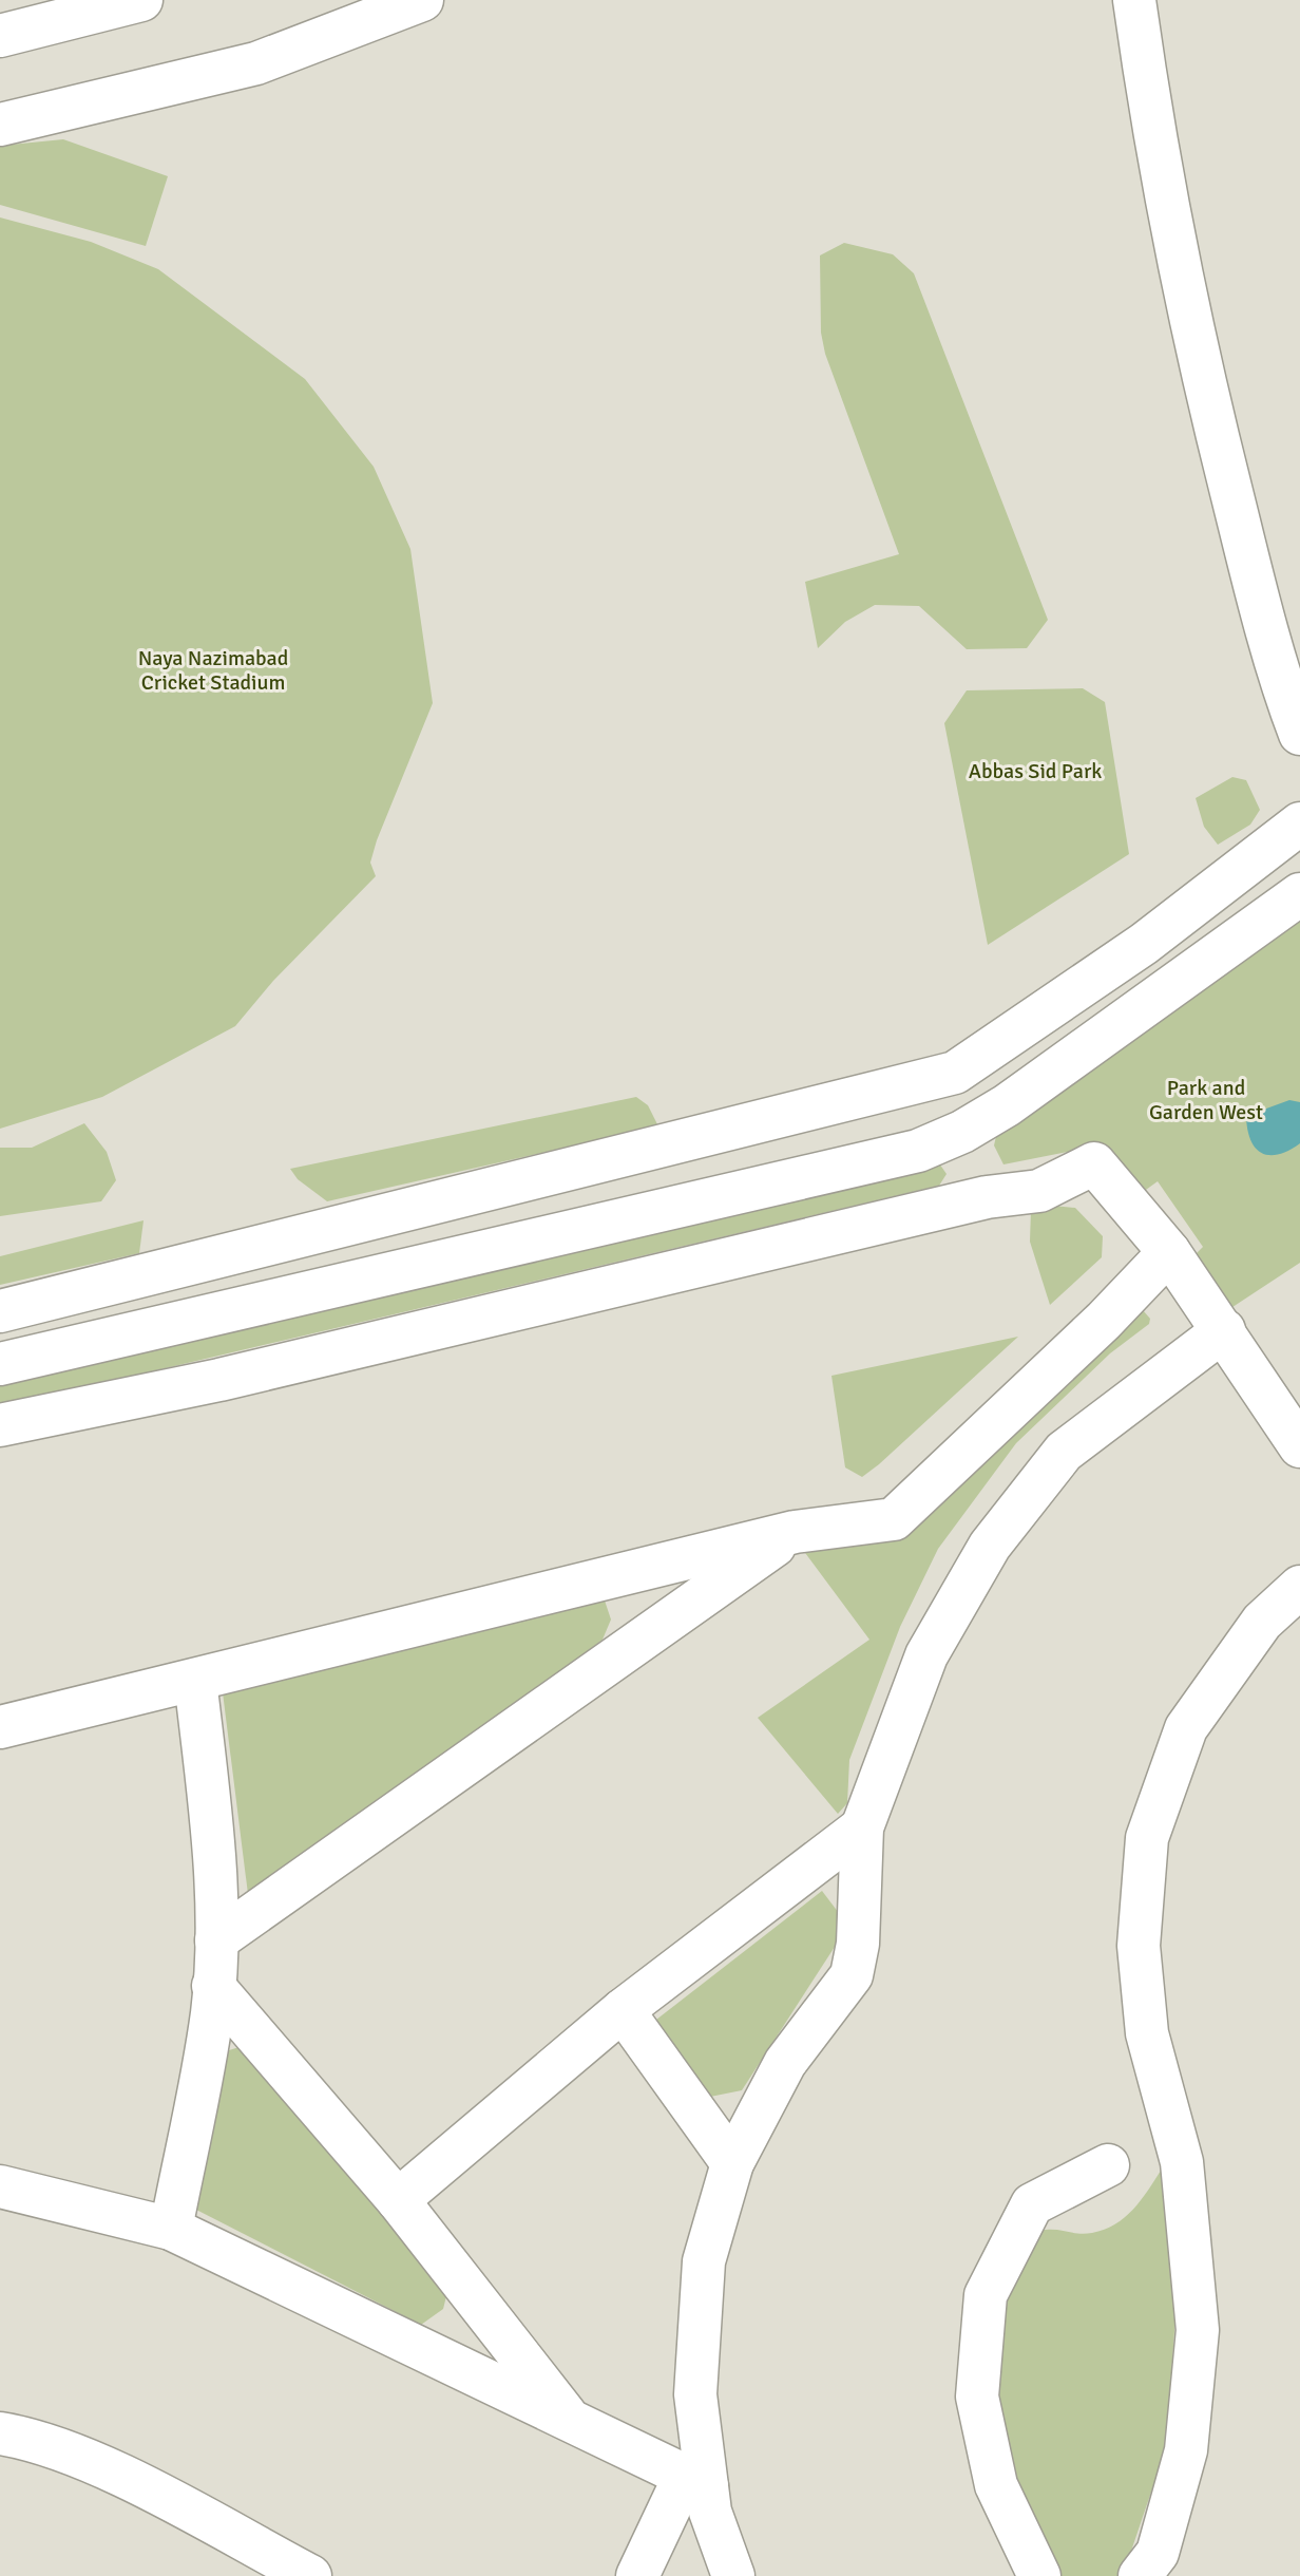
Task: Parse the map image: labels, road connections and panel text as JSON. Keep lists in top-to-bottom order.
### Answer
{
  "parks": ["Naya Nazimabad Cricket Stadium", "Abbas Sid Park", "Park and Garden West"]
}
